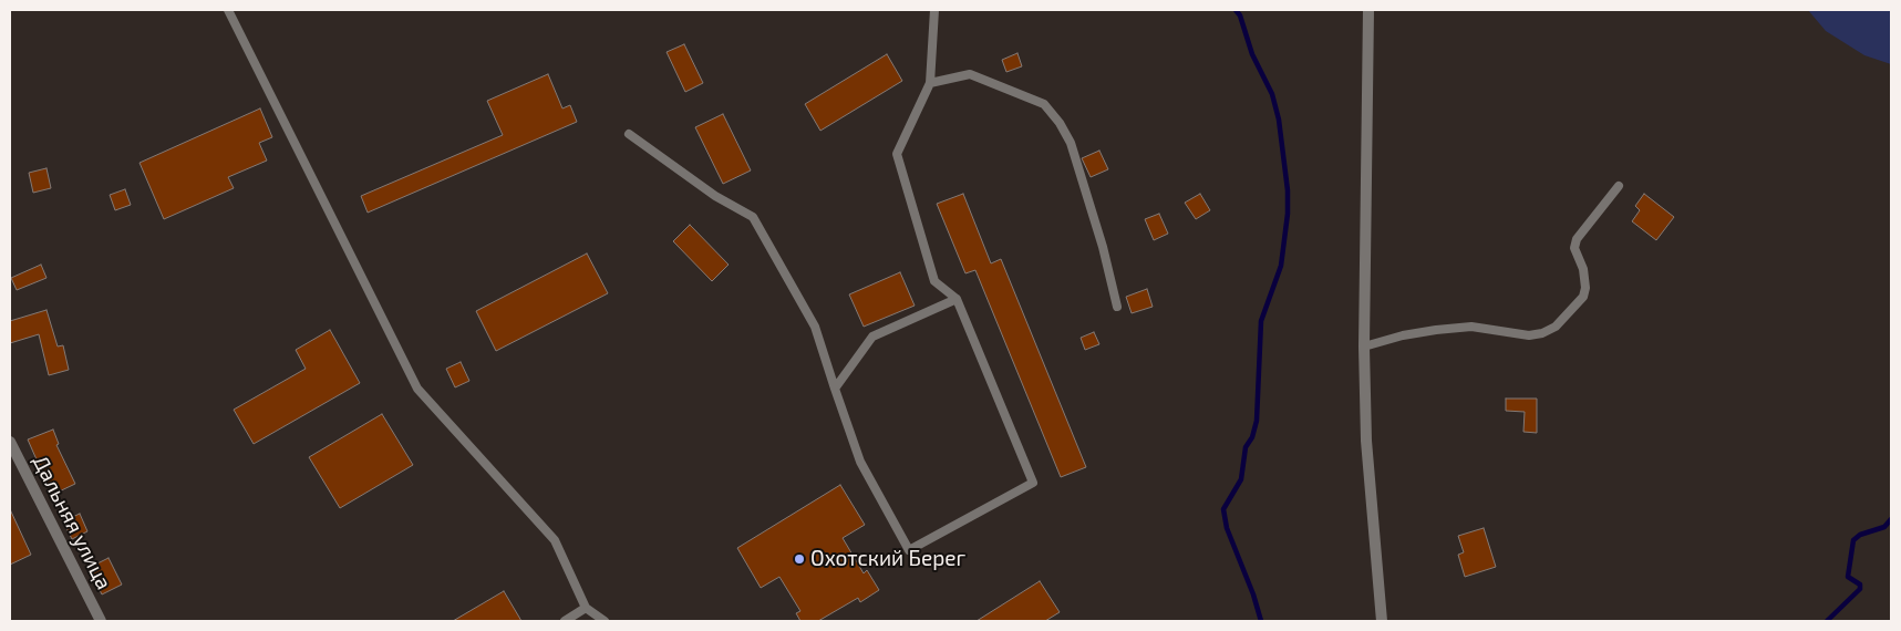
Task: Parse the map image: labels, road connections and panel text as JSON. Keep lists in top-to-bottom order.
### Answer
{
  "streets": {
    "street": ["Дальняя улица"]
  },
  "places": ["Охотский Берег"]
}
